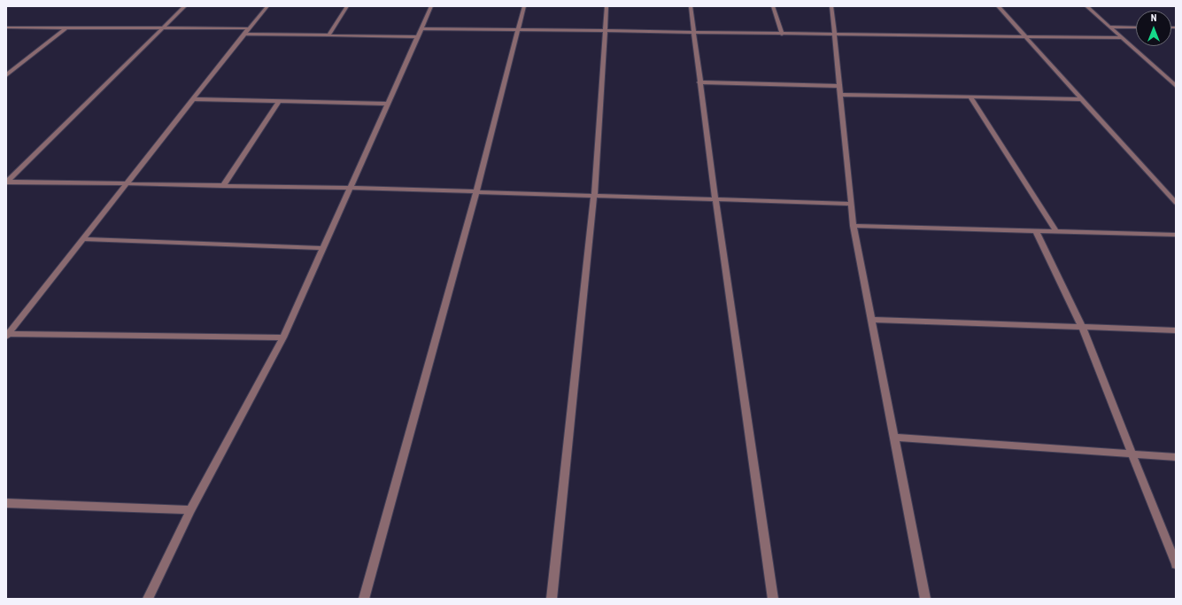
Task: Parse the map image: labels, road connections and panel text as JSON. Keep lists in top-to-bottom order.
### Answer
{
  "north": "top"
}
